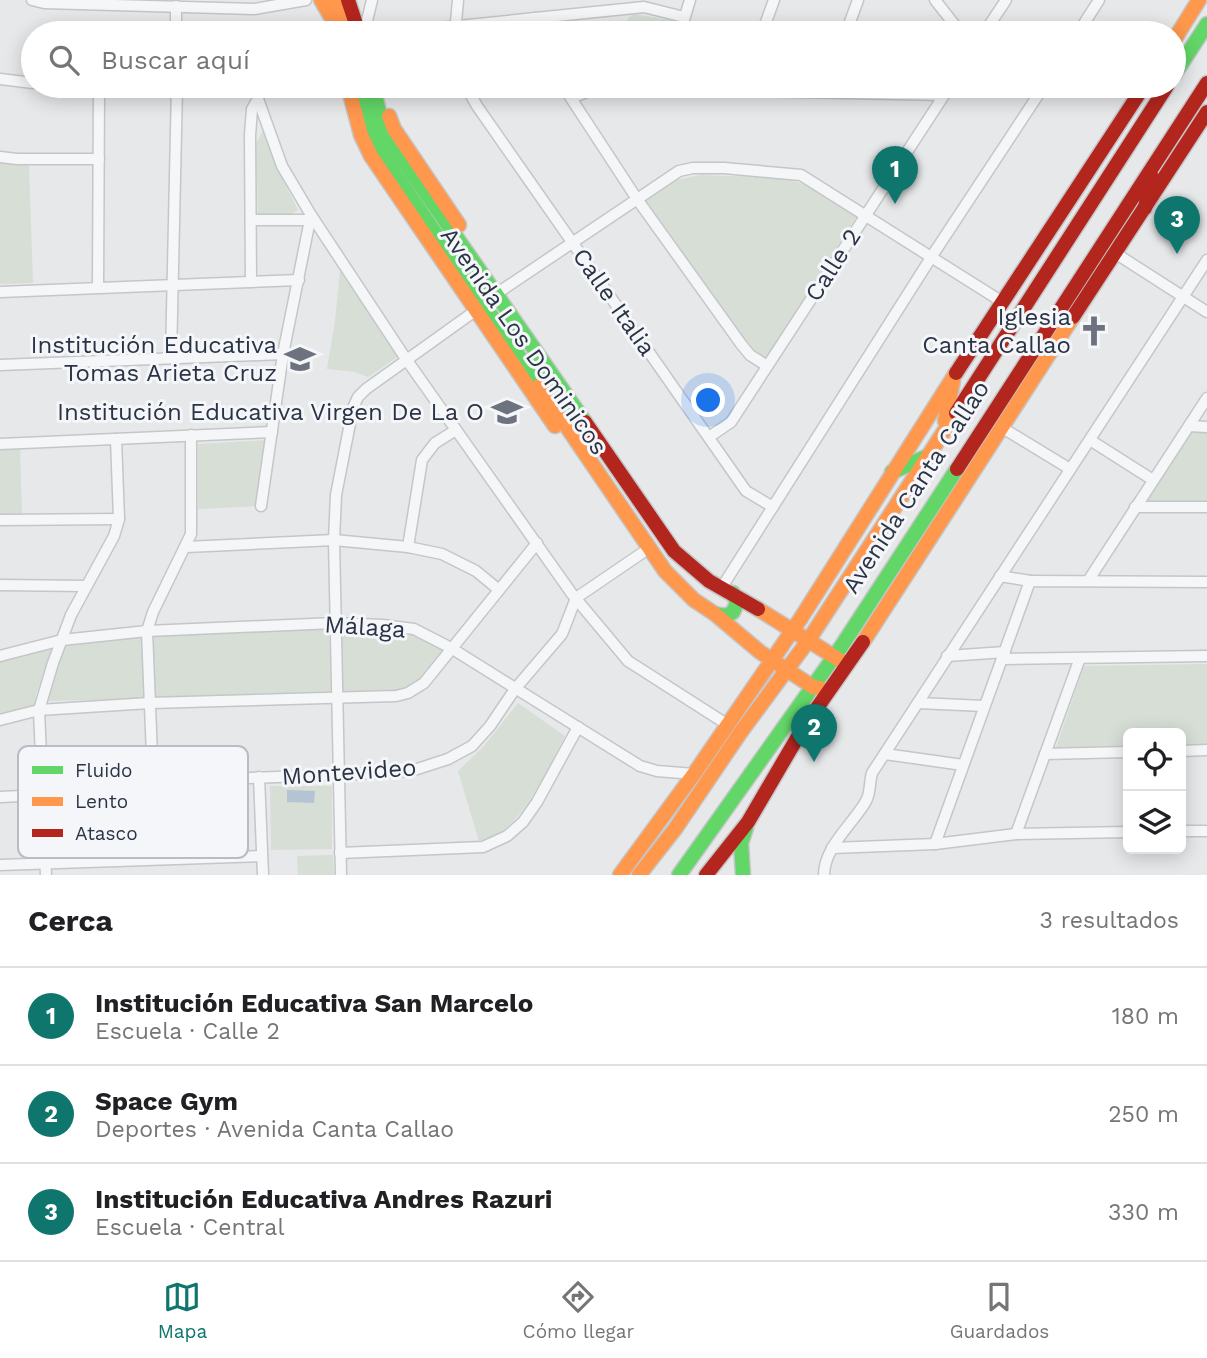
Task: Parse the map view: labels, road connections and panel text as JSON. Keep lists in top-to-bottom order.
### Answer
{
  "streets": {
    "main road": ["Avenida Los Dominicos", "Avenida Canta Callao"],
    "street": [
      "Calle 2",
      "Calle Italia",
      "Málaga",
      "Montevideo"
    ]
  },
  "crossings": [
    ["Calle 2", "Calle Italia"],
    ["Avenida Los Dominicos", "Avenida Canta Callao"],
    ["Avenida Canta Callao", "Málaga"],
    ["Málaga", "Montevideo"]
  ],
  "places": {
    "church": ["Iglesia Canta Callao"],
    "school or university": ["Institución Educativa Tomas Arieta Cruz", "Institución Educativa Virgen De La O"]
  },
  "legend": ["Fluido", "Lento", "Atasco"],
  "page": {
    "search": "Buscar aquí",
    "pins": ["1", "3", "2"],
    "heading": ["Cerca", "3 resultados"],
    "list": [
      {
        "mark": "1",
        "name": "Institución Educativa San Marcelo",
        "note": "Escuela · Calle 2",
        "value": "180 m"
      },
      {
        "mark": "2",
        "name": "Space Gym",
        "note": "Deportes · Avenida Canta Callao",
        "value": "250 m"
      },
      {
        "mark": "3",
        "name": "Institución Educativa Andres Razuri",
        "note": "Escuela · Central",
        "value": "330 m"
      }
    ],
    "nav": ["Mapa", "Cómo llegar", "Guardados"]
  }
}
